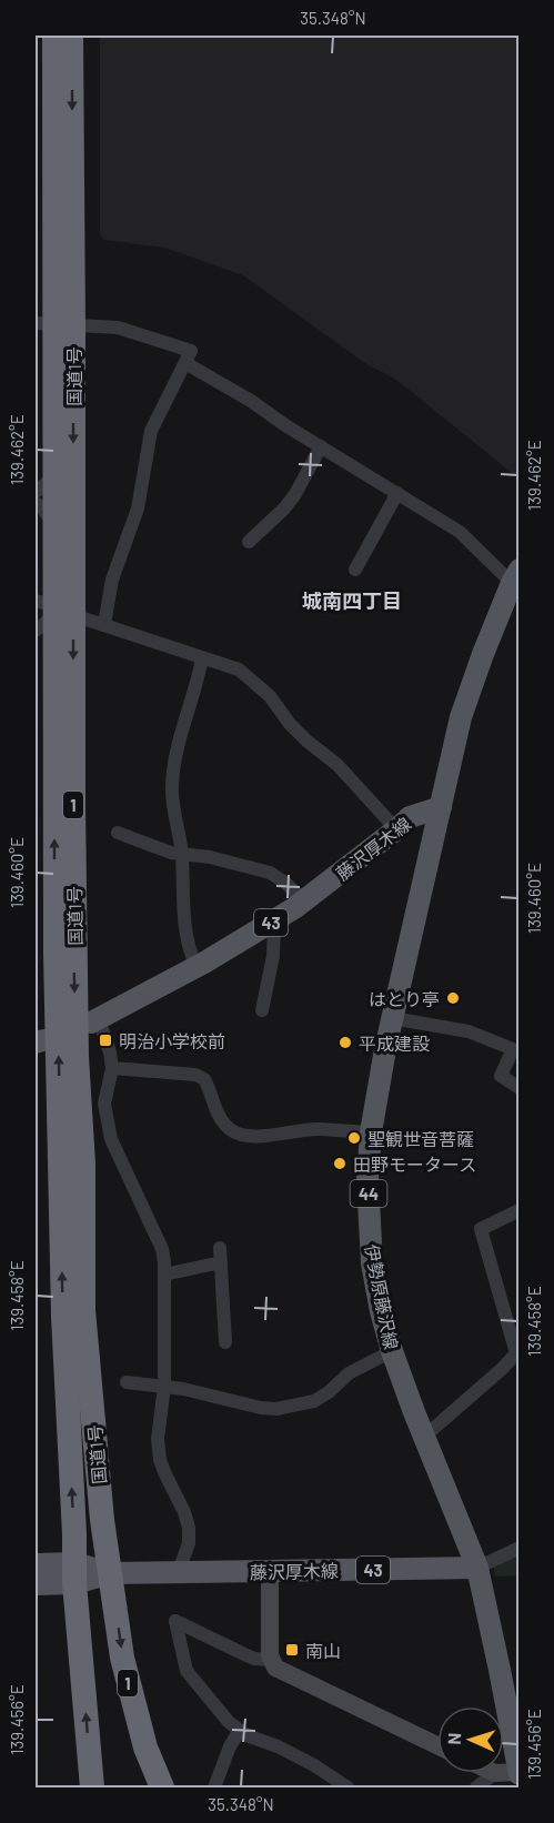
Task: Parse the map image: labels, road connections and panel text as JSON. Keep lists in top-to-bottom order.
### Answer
{
  "streets": {
    "highway": ["国道1号", "1"],
    "main road": [
      "藤沢厚木線",
      "43",
      "44",
      "伊勢原藤沢線"
    ]
  },
  "crossings": [
    ["国道1号", "藤沢厚木線"],
    ["藤沢厚木線", "伊勢原藤沢線"]
  ],
  "districts": ["城南四丁目"],
  "places": {
    "other": [
      "はとり亭",
      "平成建設",
      "聖観世音菩薩",
      "田野モータース"
    ],
    "transit": ["明治小学校前", "南山"]
  },
  "north": "left",
  "coordinates": [
    "35.348°N",
    "139.462°E",
    "139.460°E",
    "139.458°E",
    "139.456°E"
  ]
}
